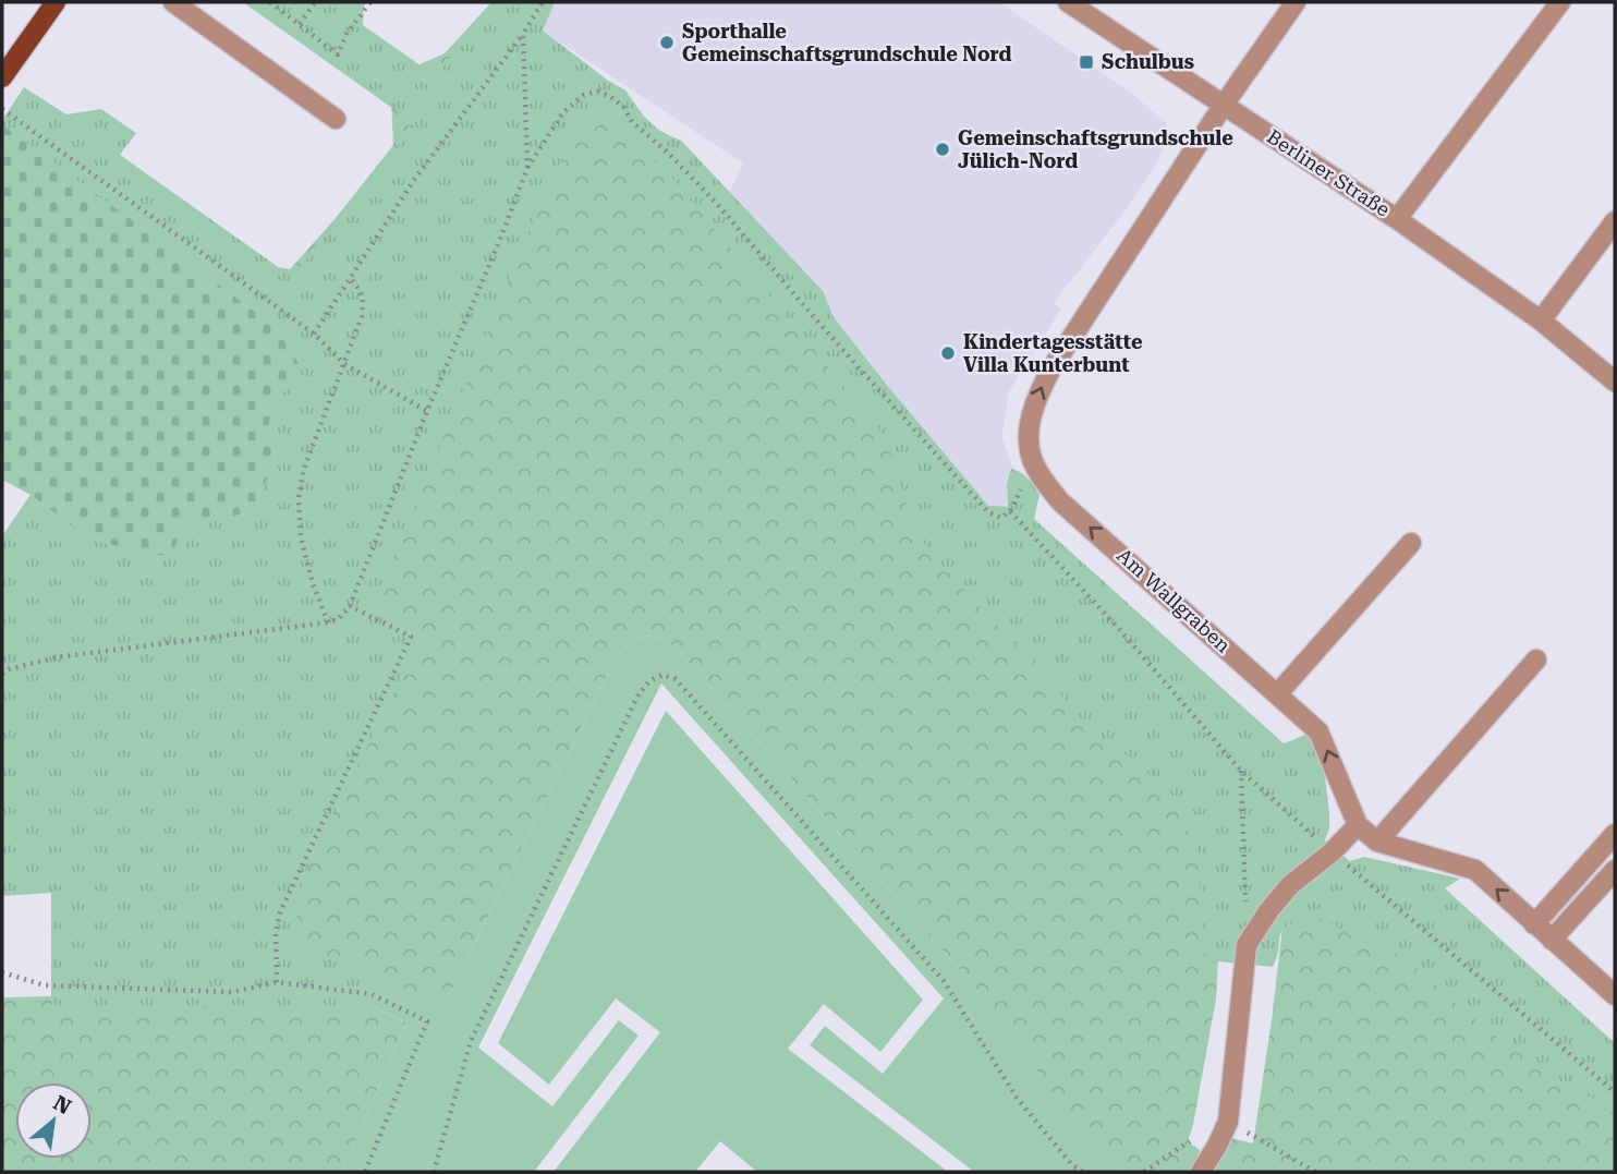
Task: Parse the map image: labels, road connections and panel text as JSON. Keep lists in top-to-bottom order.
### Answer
{
  "streets": {
    "street": ["Berliner Straße", "Am Wallgraben"]
  },
  "crossings": [
    ["Berliner Straße", "Am Wallgraben"]
  ],
  "places": {
    "other": ["Sporthalle Gemeinschaftsgrundschule Nord", "Gemeinschaftsgrundschule Jülich-Nord", "Kindertagesstätte Villa Kunterbunt"],
    "transit": ["Schulbus"]
  },
  "north": "top right"
}
